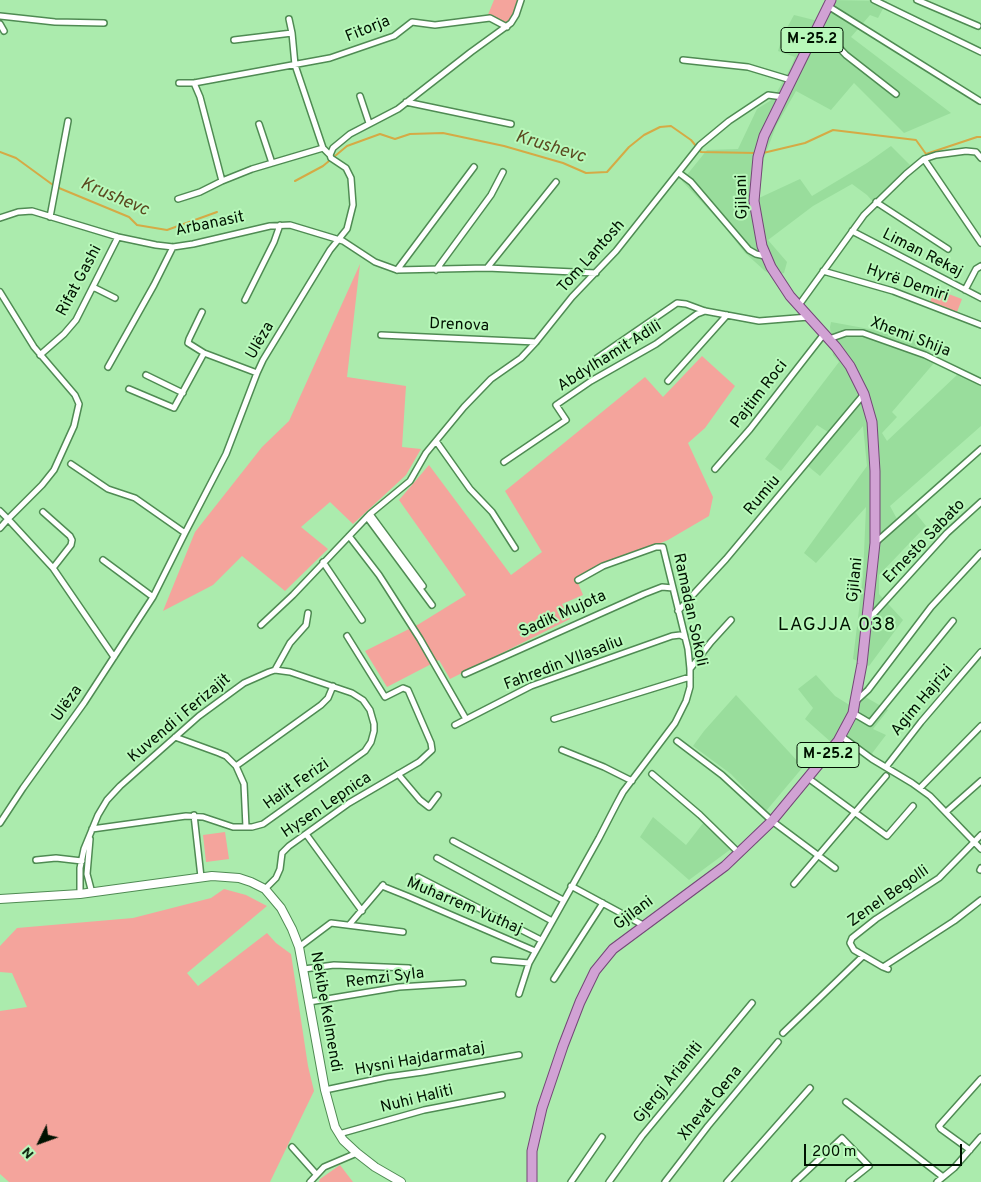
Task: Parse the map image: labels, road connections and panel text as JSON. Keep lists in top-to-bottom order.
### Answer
{
  "streets": {
    "main road": ["M-25.2", "Gjilani"],
    "street": [
      "Fitorja",
      "Arbanasit",
      "Liman Rekaj",
      "Tom Lantosh",
      "Rifat Gashi",
      "Hyrë Demiri",
      "Drenova",
      "Xhemi Shija",
      "Ulëza",
      "Abdylhamit Adili",
      "Pajtim Roci",
      "Rumiu",
      "Ernesto Sabato",
      "Ramadan Sokoli",
      "Sadik Mujota",
      "Fahredin Vllasaliu",
      "Agim Hajrizi",
      "Kuvendi i Ferizajit",
      "Halit Ferizi",
      "Hysen Lepnica",
      "Zenel Begolli",
      "Muharrem Vuthaj",
      "Remzi Syla",
      "Nekibe Kelmendi",
      "Hysni Hajdarmataj",
      "Gjergj Arianiti",
      "Nuhi Haliti",
      "Xhevat Qena"
    ]
  },
  "crossings": [
    ["Gjilani", "Tom Lantosh"],
    ["Gjilani", "Xhemi Shija"],
    ["Gjilani", "Pajtim Roci"],
    ["Gjilani", "Rumiu"],
    ["Gjilani", "Ernesto Sabato"],
    ["Arbanasit", "Tom Lantosh"],
    ["Arbanasit", "Rifat Gashi"],
    ["Arbanasit", "Ulëza"],
    ["Tom Lantosh", "Drenova"],
    ["Xhemi Shija", "Pajtim Roci"],
    ["Rumiu", "Ramadan Sokoli"],
    ["Ramadan Sokoli", "Sadik Mujota"],
    ["Ramadan Sokoli", "Fahredin Vllasaliu"],
    ["Ramadan Sokoli", "Muharrem Vuthaj"],
    ["Kuvendi i Ferizajit", "Halit Ferizi"],
    ["Hysen Lepnica", "Nekibe Kelmendi"],
    ["Remzi Syla", "Nekibe Kelmendi"],
    ["Nekibe Kelmendi", "Hysni Hajdarmataj"],
    ["Nekibe Kelmendi", "Nuhi Haliti"]
  ],
  "districts": ["LAGJJA 038"],
  "water": ["Krushevc"],
  "scale_bar": "200 m",
  "north": "bottom left"
}
